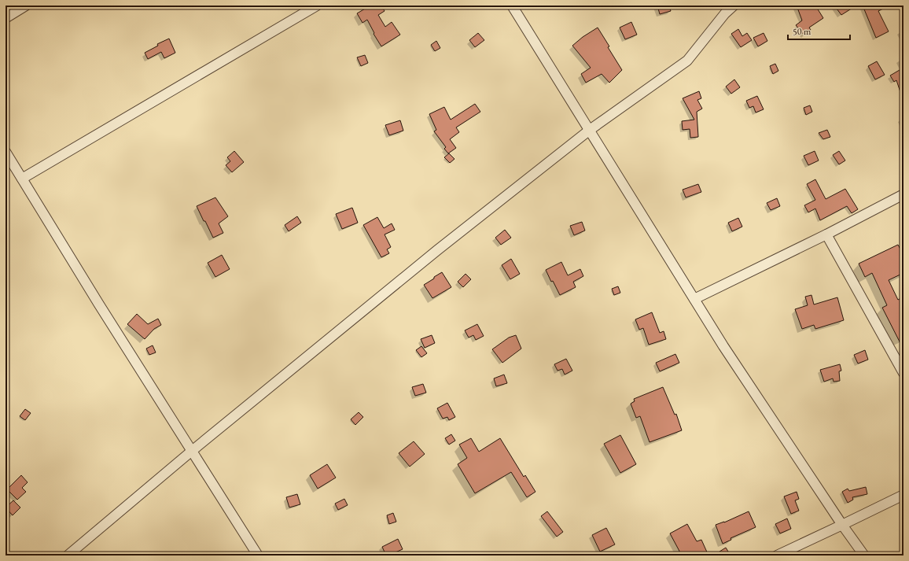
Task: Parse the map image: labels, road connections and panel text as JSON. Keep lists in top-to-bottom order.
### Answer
{
  "scale_bar": "50 m"
}
